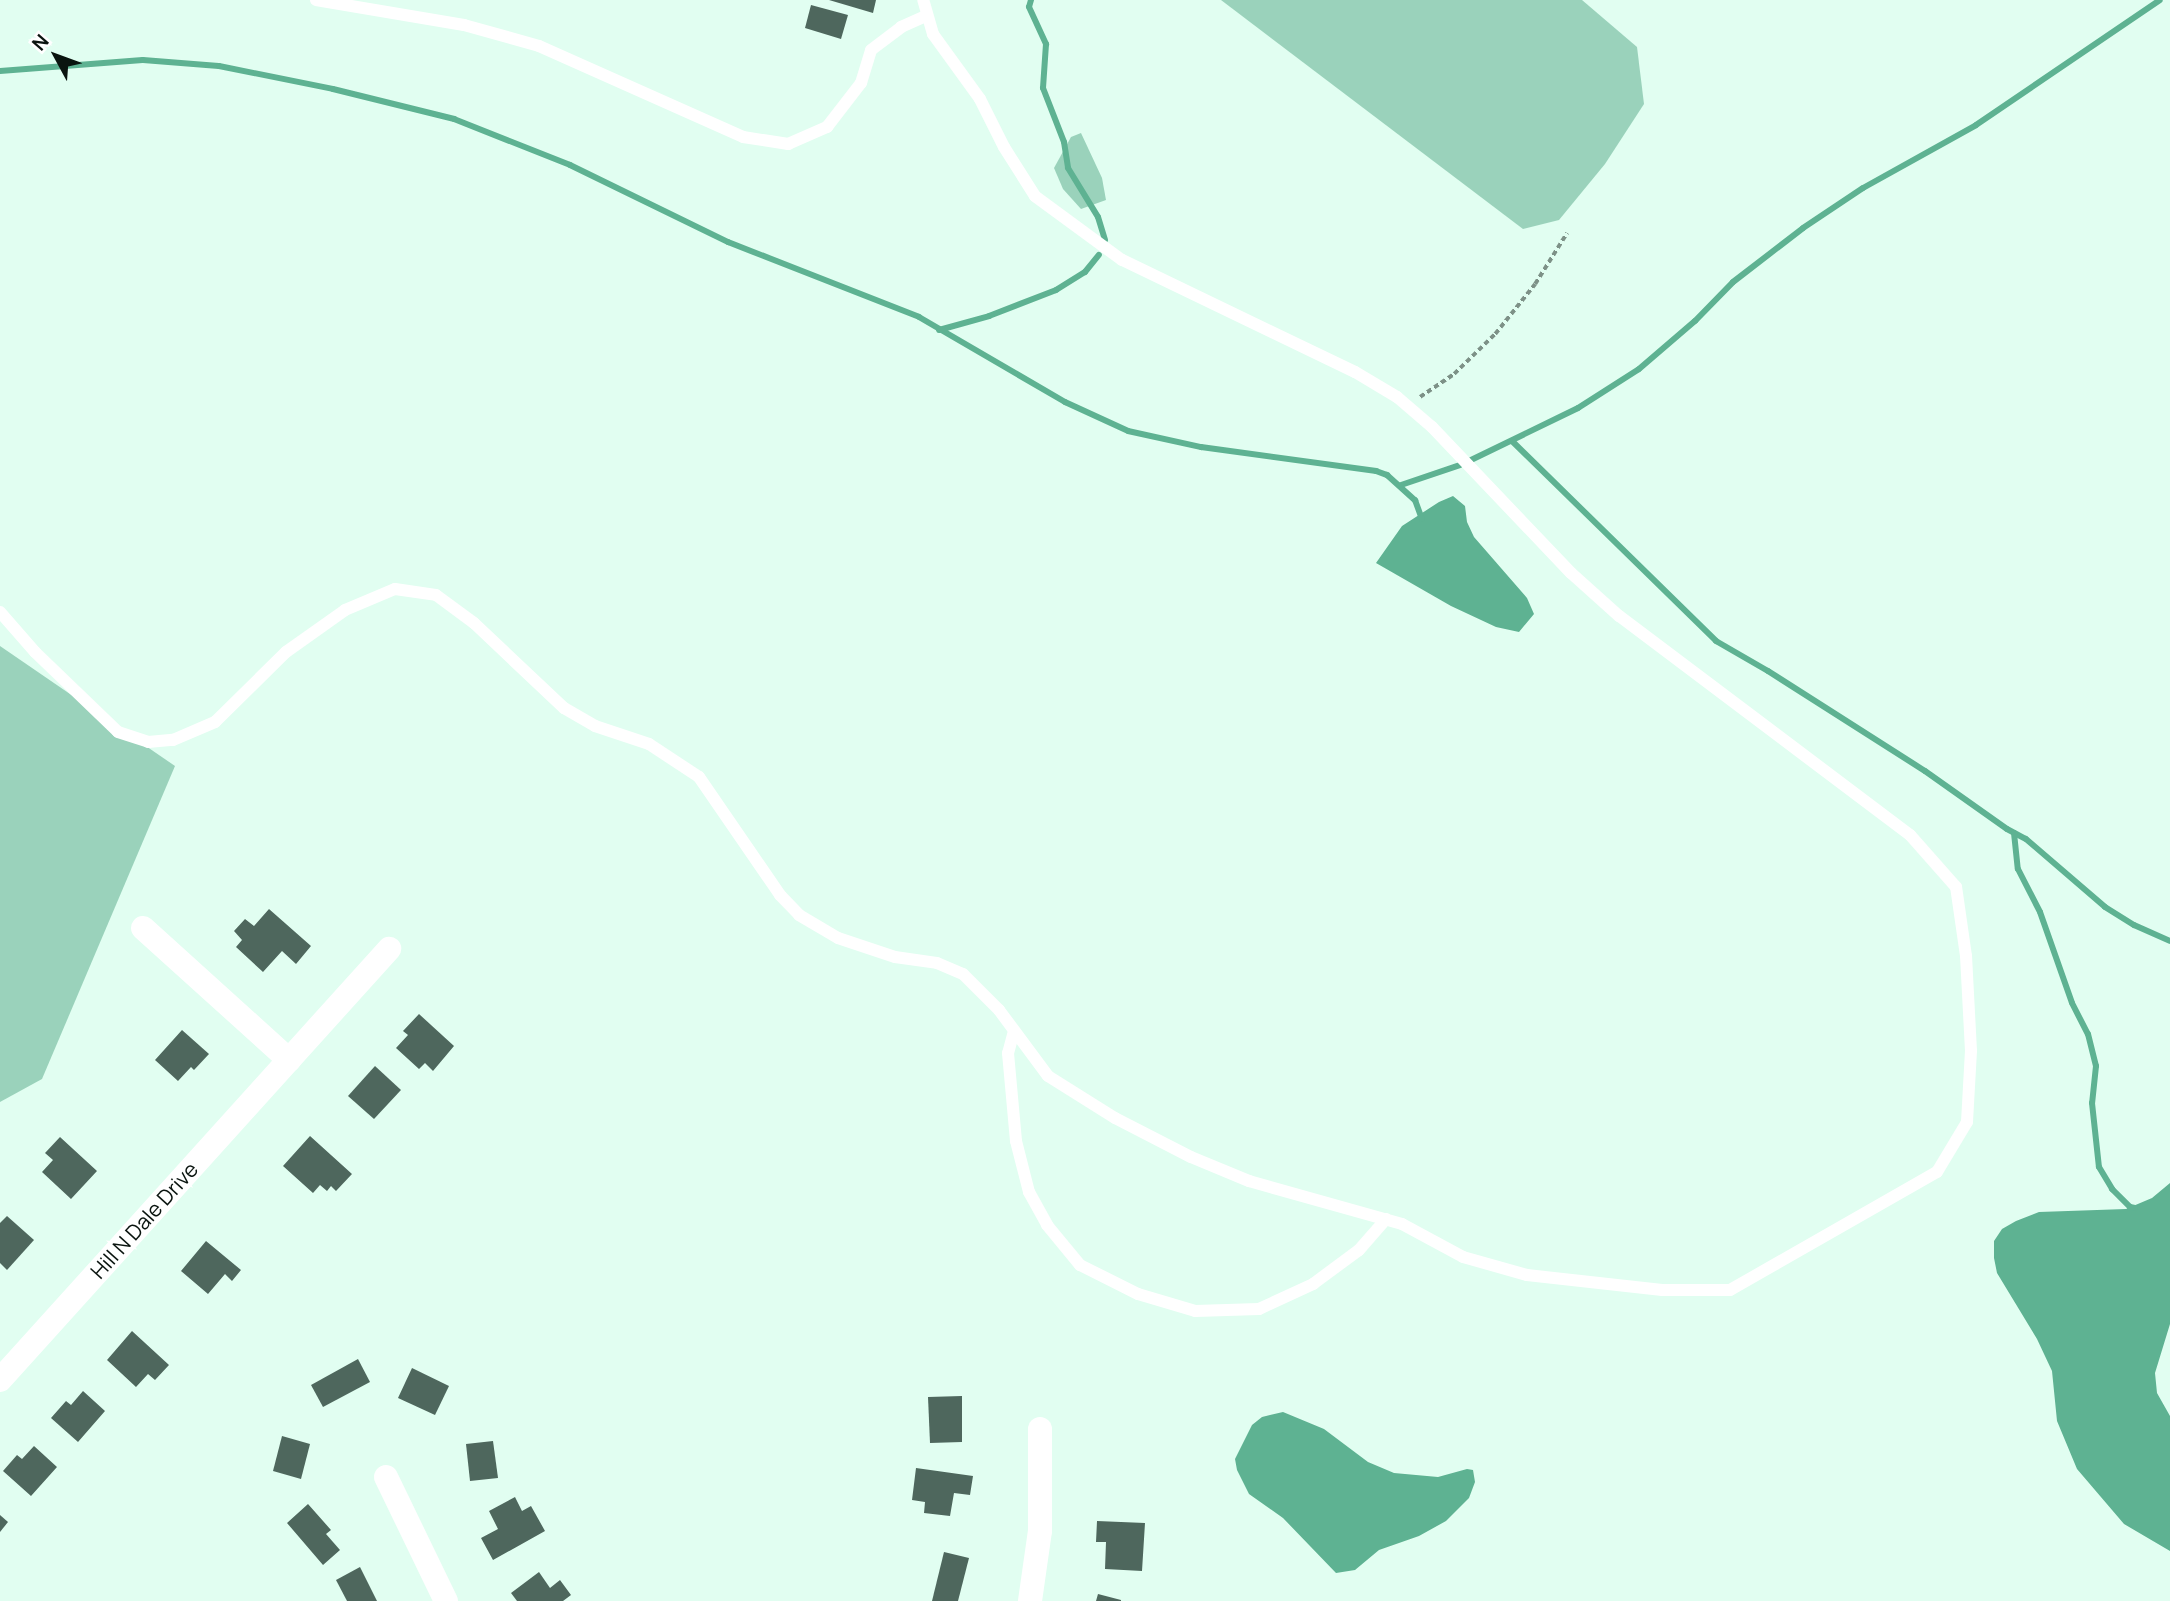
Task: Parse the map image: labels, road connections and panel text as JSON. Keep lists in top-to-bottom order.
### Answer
{
  "streets": {
    "street": ["Hill N Dale Drive"]
  },
  "north": "top left"
}
